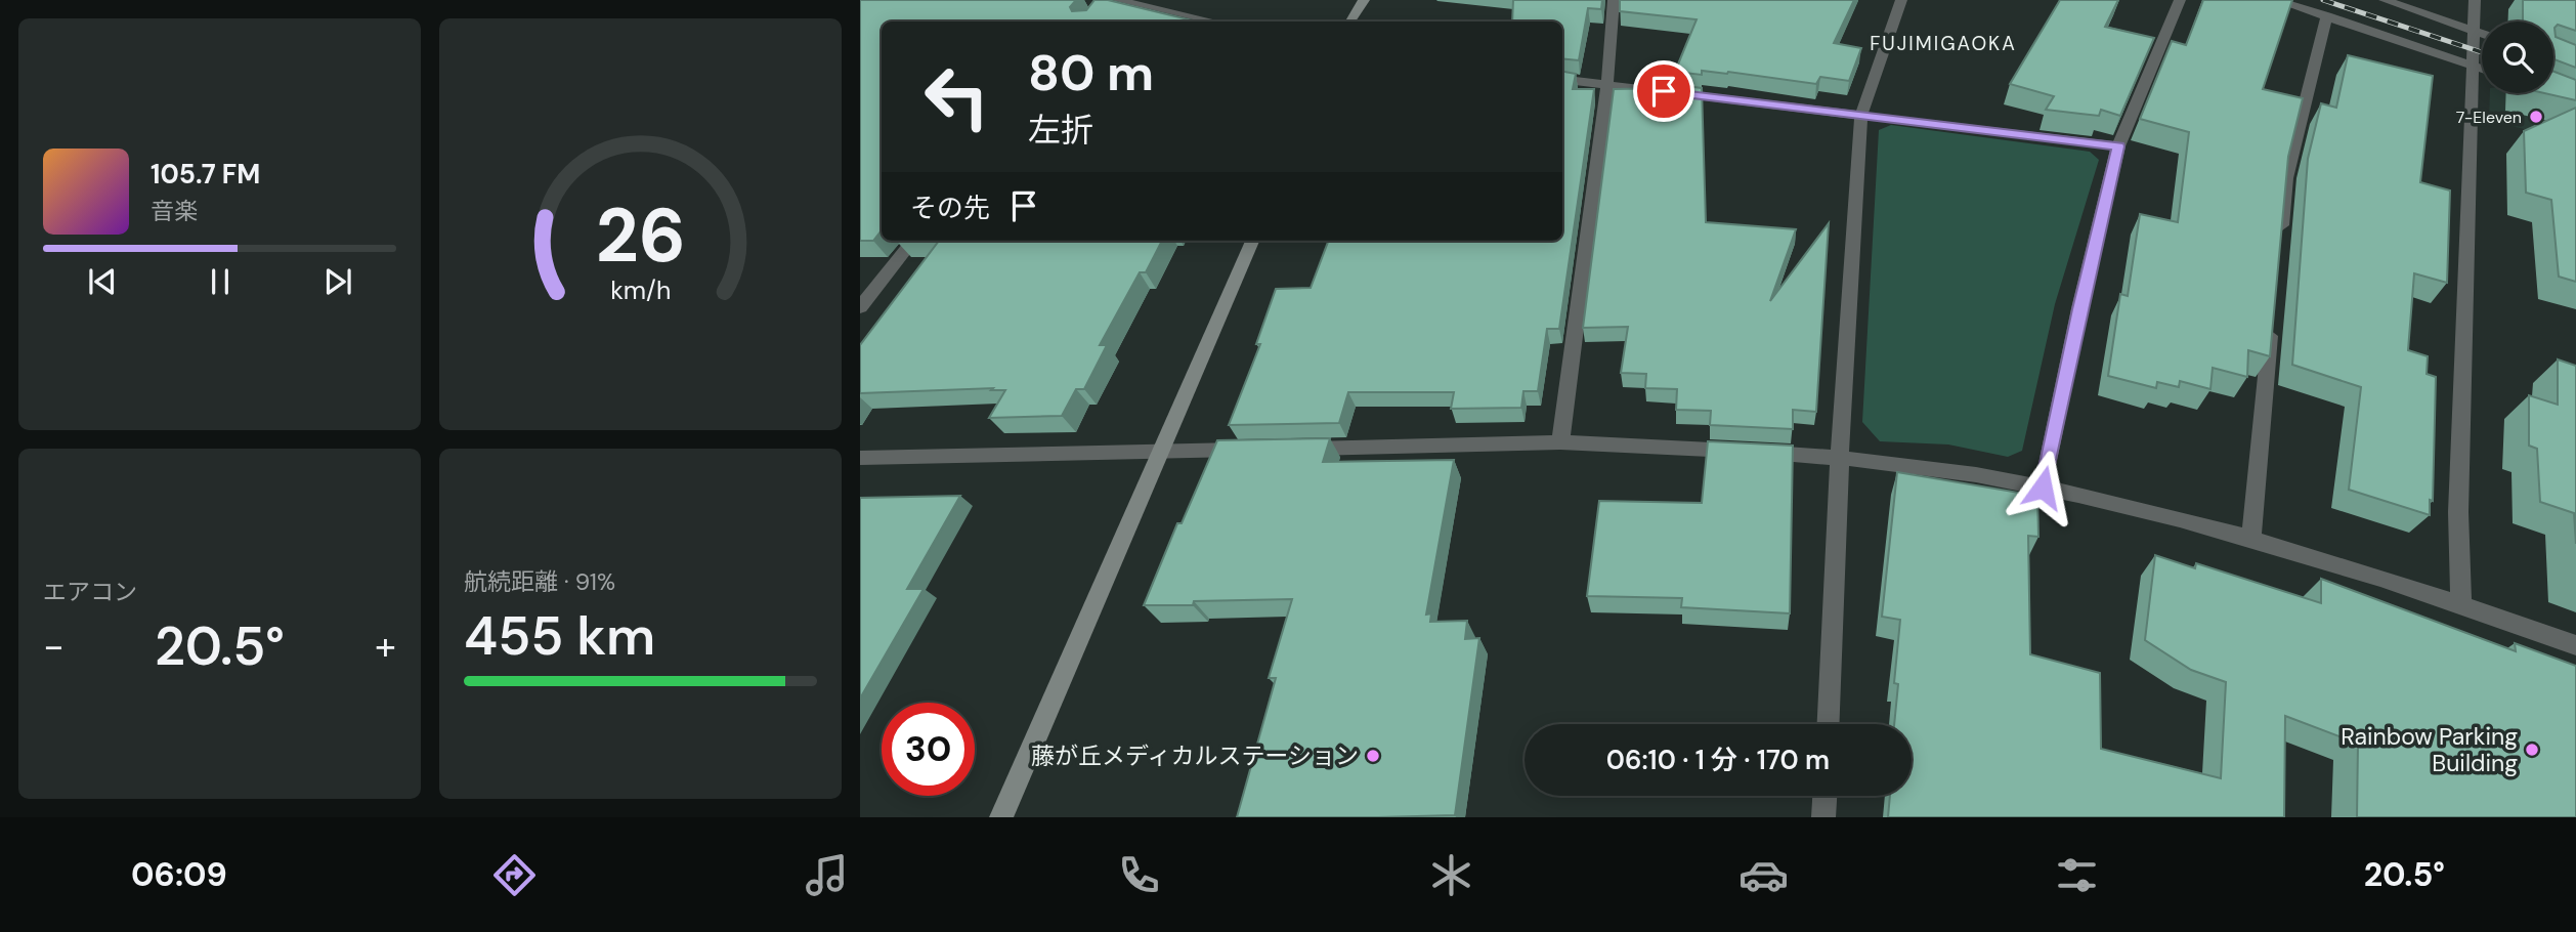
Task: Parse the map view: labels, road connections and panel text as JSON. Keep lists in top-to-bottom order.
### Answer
{
  "districts": ["FUJIMIGAOKA"],
  "places": ["7-Eleven", "Rainbow Parking Building", "藤が丘メディカルステーション"],
  "page": {
    "turn": ["80 m", "左折"],
    "song": ["105.7 FM", "音楽"],
    "then": "その先",
    "tile": [
      "エアコン",
      ["航続距離 · 91%", "455 km"]
    ],
    "heat": ["−", "20.5°", "+"],
    "limit": "30",
    "trip": "06:10 · 1 分 · 170 m",
    "tabs": ["06:09", "20.5°"],
    "gauge": ["26", "km/h"]
  }
}
